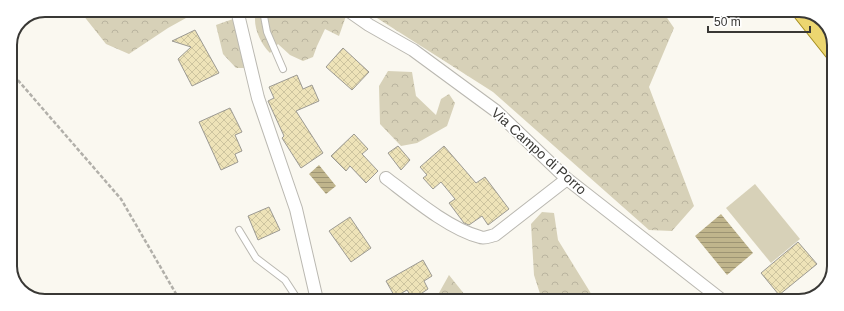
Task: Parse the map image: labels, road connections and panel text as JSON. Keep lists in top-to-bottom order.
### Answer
{
  "streets": {
    "street": ["Via Campo di Porro"]
  },
  "scale_bar": "50 m"
}
